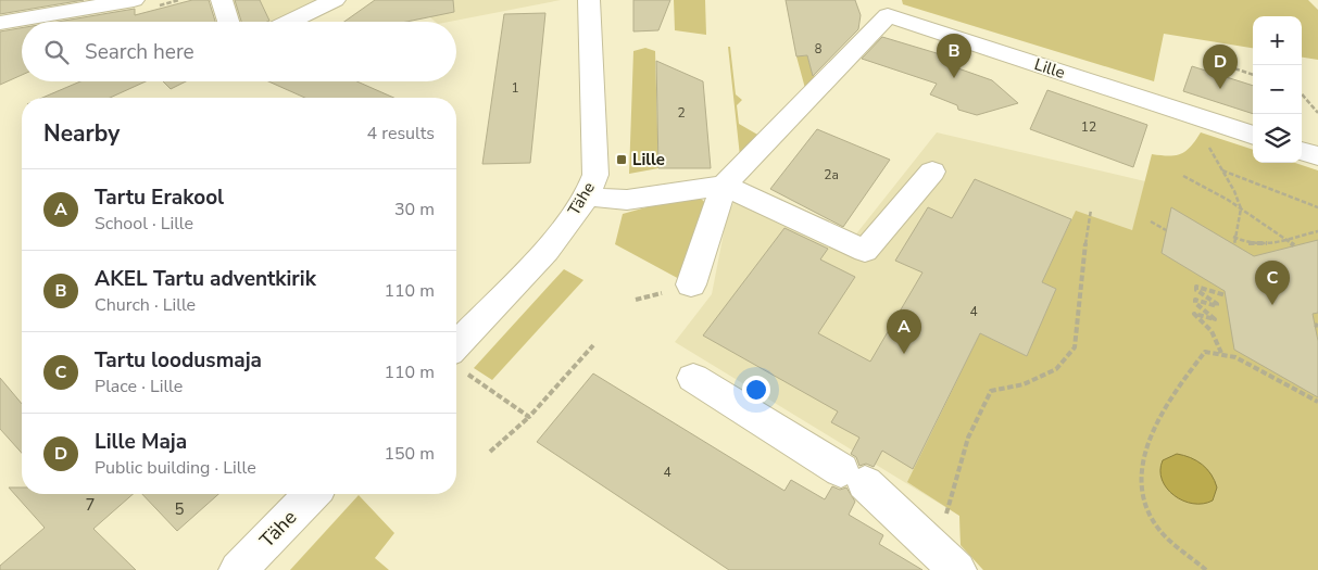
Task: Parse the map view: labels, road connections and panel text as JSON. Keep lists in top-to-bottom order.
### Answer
{
  "streets": {
    "street": ["Lille", "Tähe"]
  },
  "places": {
    "transit": ["Lille"]
  },
  "house_numbers": [
    "8",
    "1",
    "2",
    "12",
    "2a",
    "4",
    "4",
    "7",
    "5"
  ],
  "page": {
    "map_buttons": ["+", "−"],
    "search": "Search here",
    "pins": [
      "B",
      "D",
      "C",
      "A"
    ],
    "heading": ["Nearby", "4 results"],
    "list": [
      {
        "mark": "A",
        "name": "Tartu Erakool",
        "note": "School · Lille",
        "value": "30 m"
      },
      {
        "mark": "B",
        "name": "AKEL Tartu adventkirik",
        "note": "Church · Lille",
        "value": "110 m"
      },
      {
        "mark": "C",
        "name": "Tartu loodusmaja",
        "note": "Place · Lille",
        "value": "110 m"
      },
      {
        "mark": "D",
        "name": "Lille Maja",
        "note": "Public building · Lille",
        "value": "150 m"
      }
    ]
  }
}
